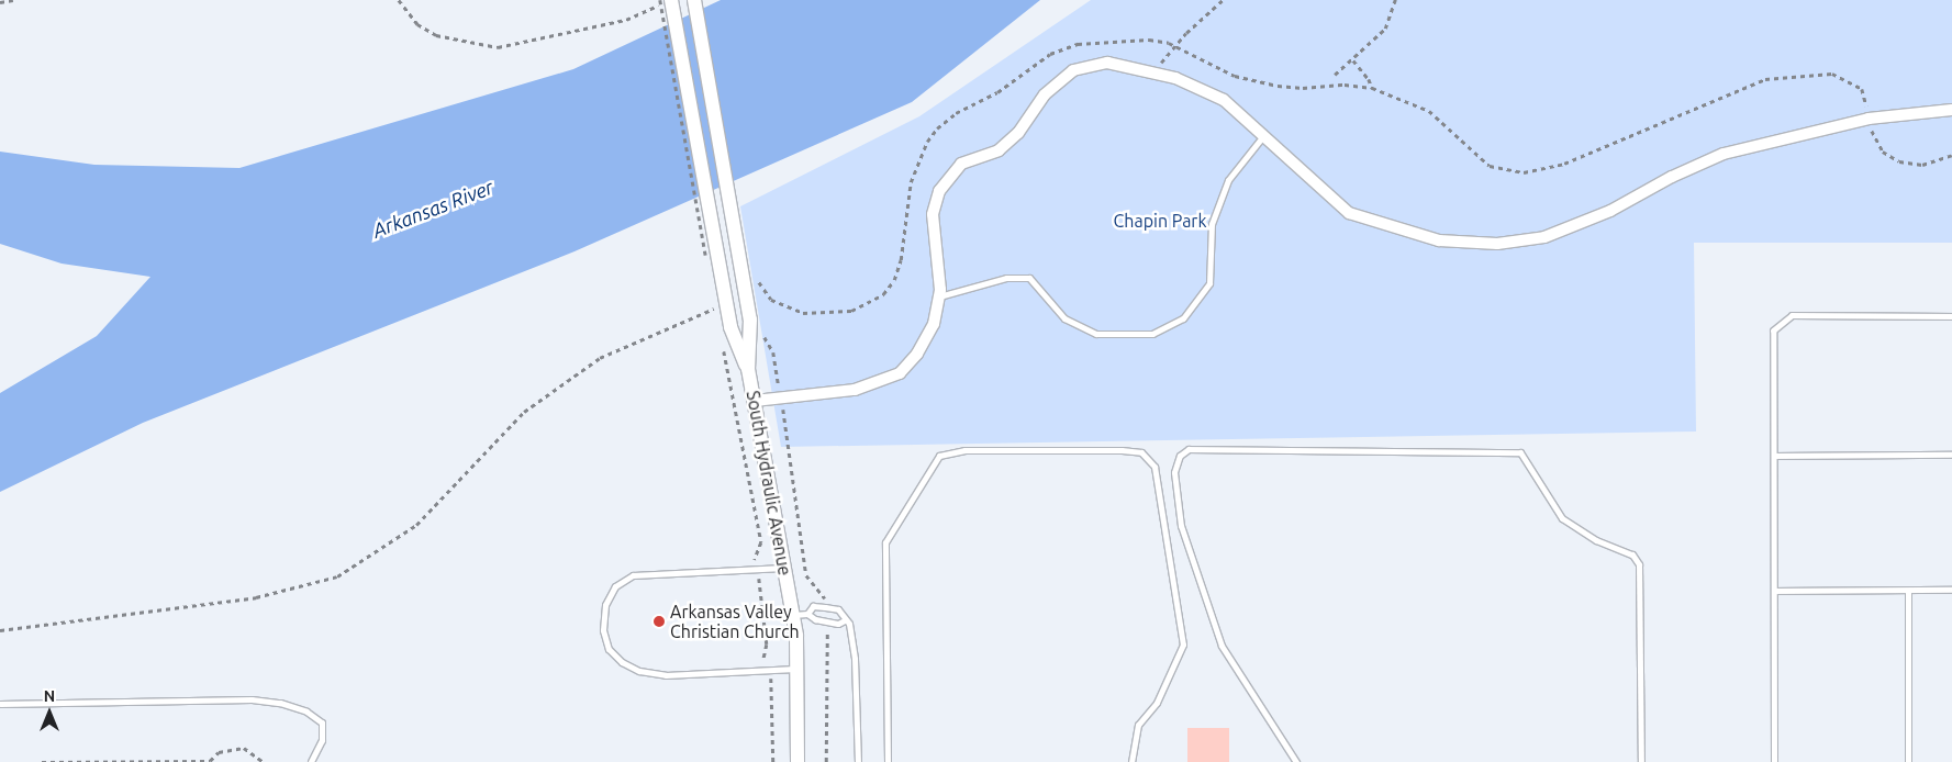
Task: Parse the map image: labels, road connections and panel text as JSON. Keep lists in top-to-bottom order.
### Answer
{
  "streets": {
    "street": ["South Hydraulic Avenue"]
  },
  "water": ["Arkansas River"],
  "parks": ["Chapin Park"],
  "places": ["Arkansas Valley Christian Church"],
  "north": "top"
}
